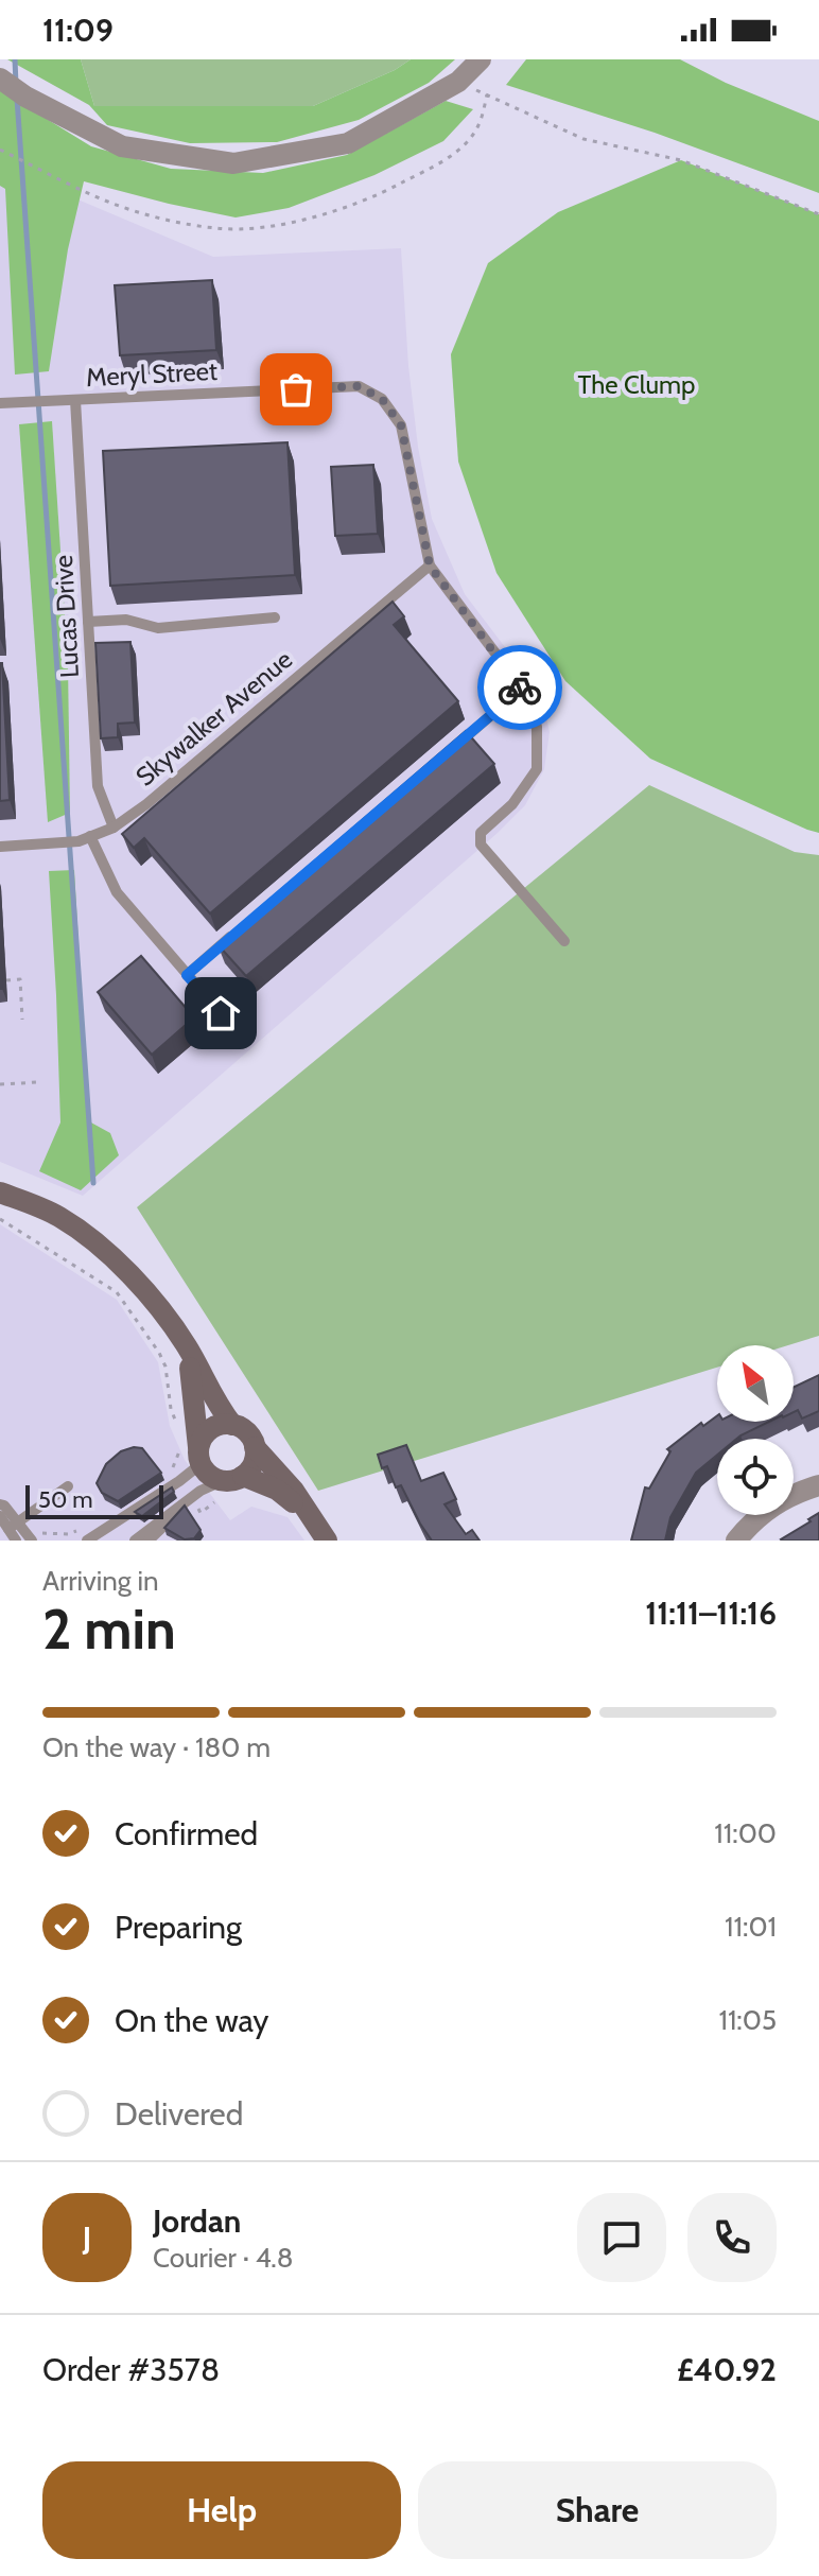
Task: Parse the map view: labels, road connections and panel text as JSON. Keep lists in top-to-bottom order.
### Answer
{
  "streets": {
    "lane": ["Meryl Street", "Lucas Drive", "Skywalker Avenue"]
  },
  "crossings": [
    ["Meryl Street", "Lucas Drive"],
    ["Meryl Street", "Skywalker Avenue"],
    ["Lucas Drive", "Skywalker Avenue"]
  ],
  "parks": ["The Clump"],
  "scale_bar": "50 m",
  "north": "top left",
  "page": {
    "status": "11:09",
    "scale": "50 m",
    "heading": ["2 min", "Arriving in", "11:11–11:16"],
    "panel": [
      "Jordan",
      "Courier · 4.8",
      "Order #3578",
      "£40.92"
    ],
    "bar": "On the way · 180 m",
    "list": [
      ["Confirmed", "11:00"],
      ["Preparing", "11:01"],
      ["On the way", "11:05"],
      "Delivered"
    ],
    "round": "J",
    "buttons": ["Help", "Share"]
  }
}
